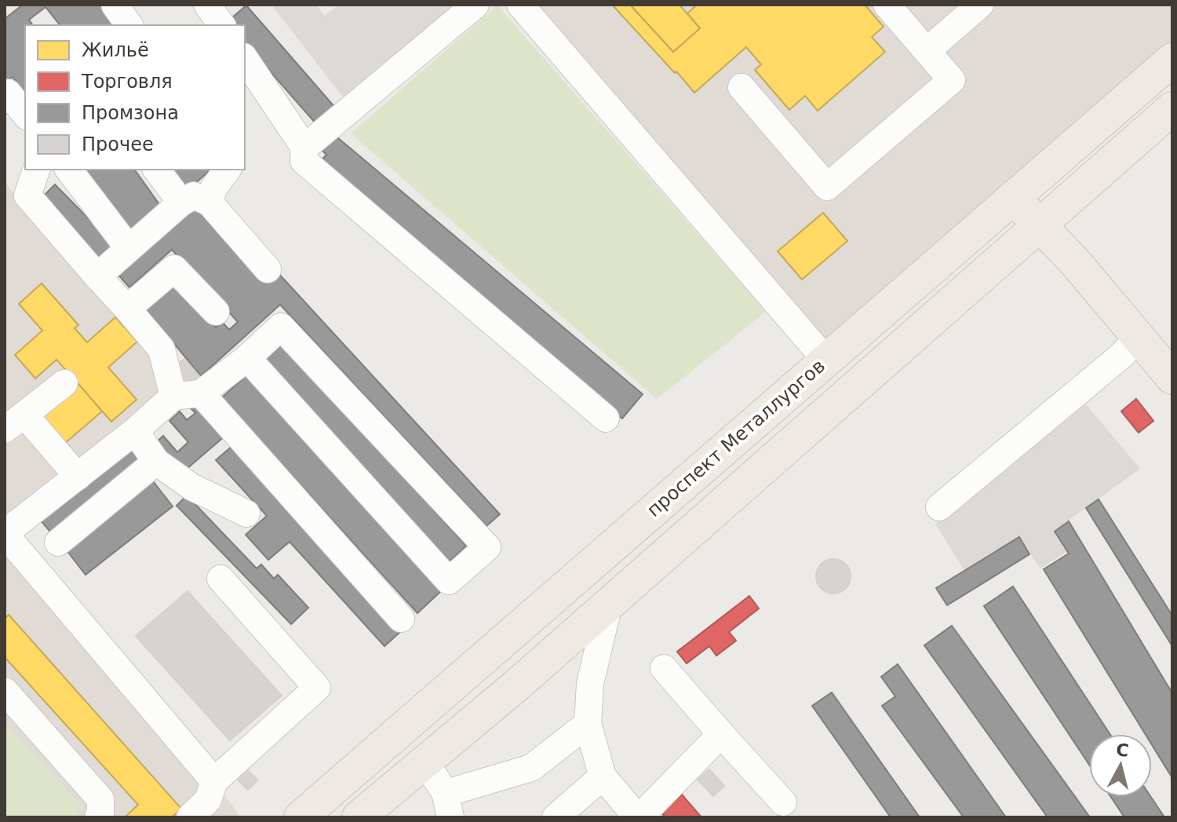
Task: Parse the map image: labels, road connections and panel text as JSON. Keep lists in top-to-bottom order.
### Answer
{
  "streets": {
    "main road": ["проспект Металлургов"]
  },
  "legend": [
    "Жильё",
    "Торговля",
    "Промзона",
    "Прочее"
  ],
  "north": "top"
}
